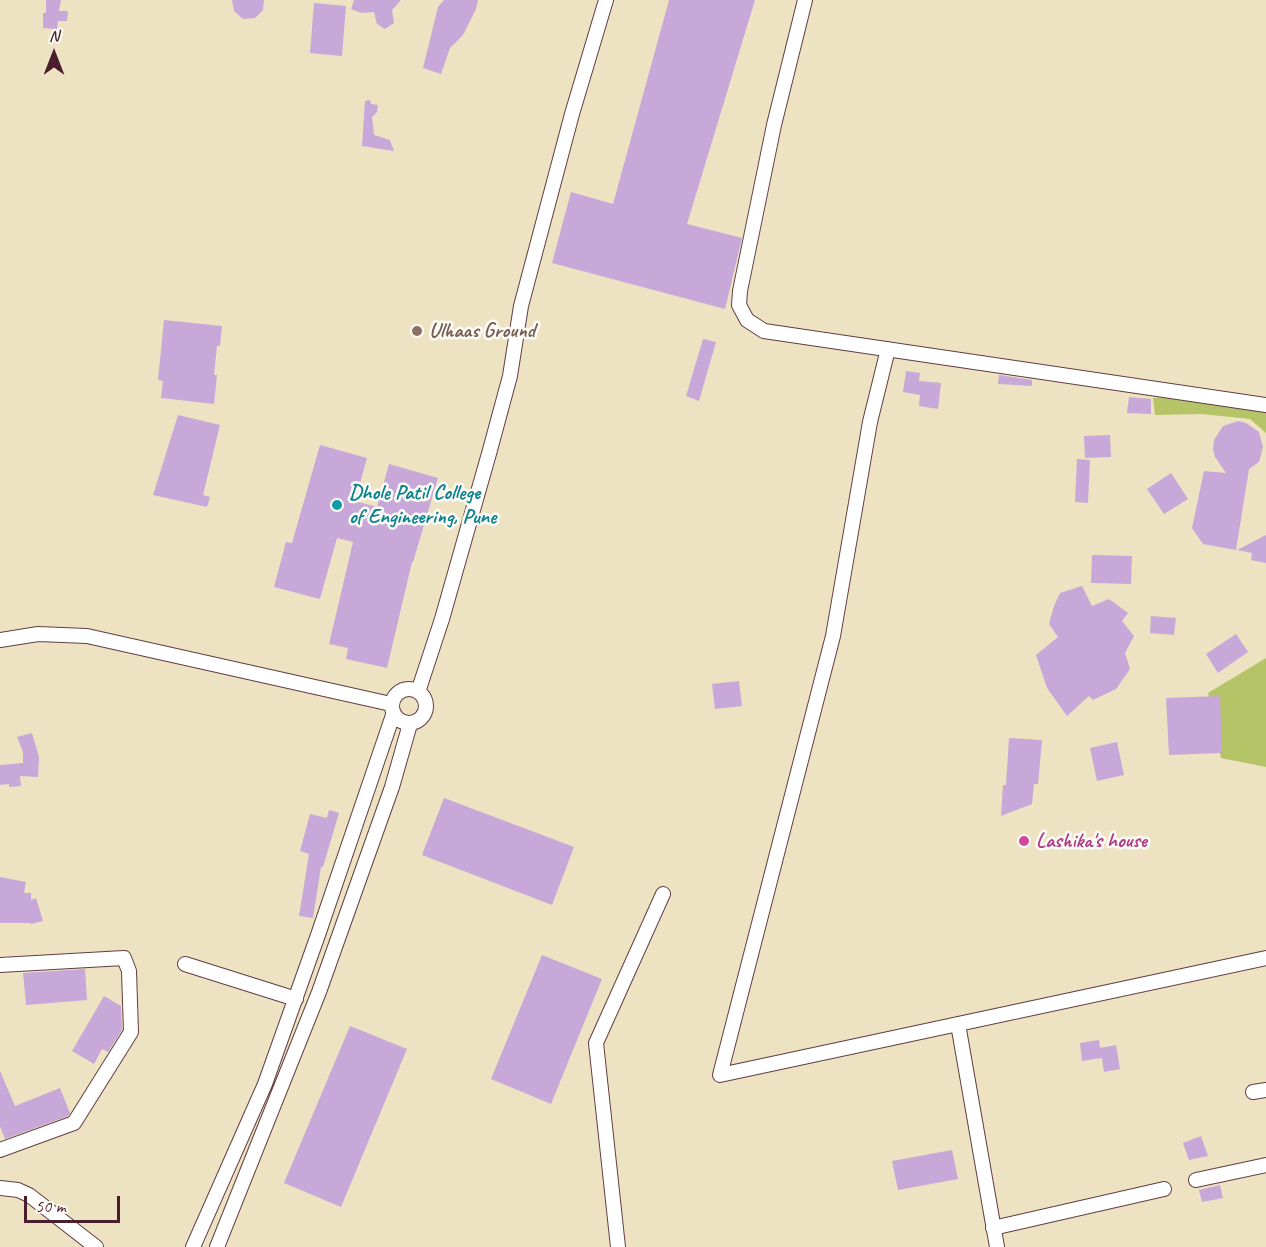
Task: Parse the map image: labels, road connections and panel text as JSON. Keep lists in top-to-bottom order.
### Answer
{
  "places": ["Ulhaas Ground", "Dhole Patil College of Engineering, Pune", "Lashika's house"],
  "scale_bar": "50 m",
  "north": "top"
}
